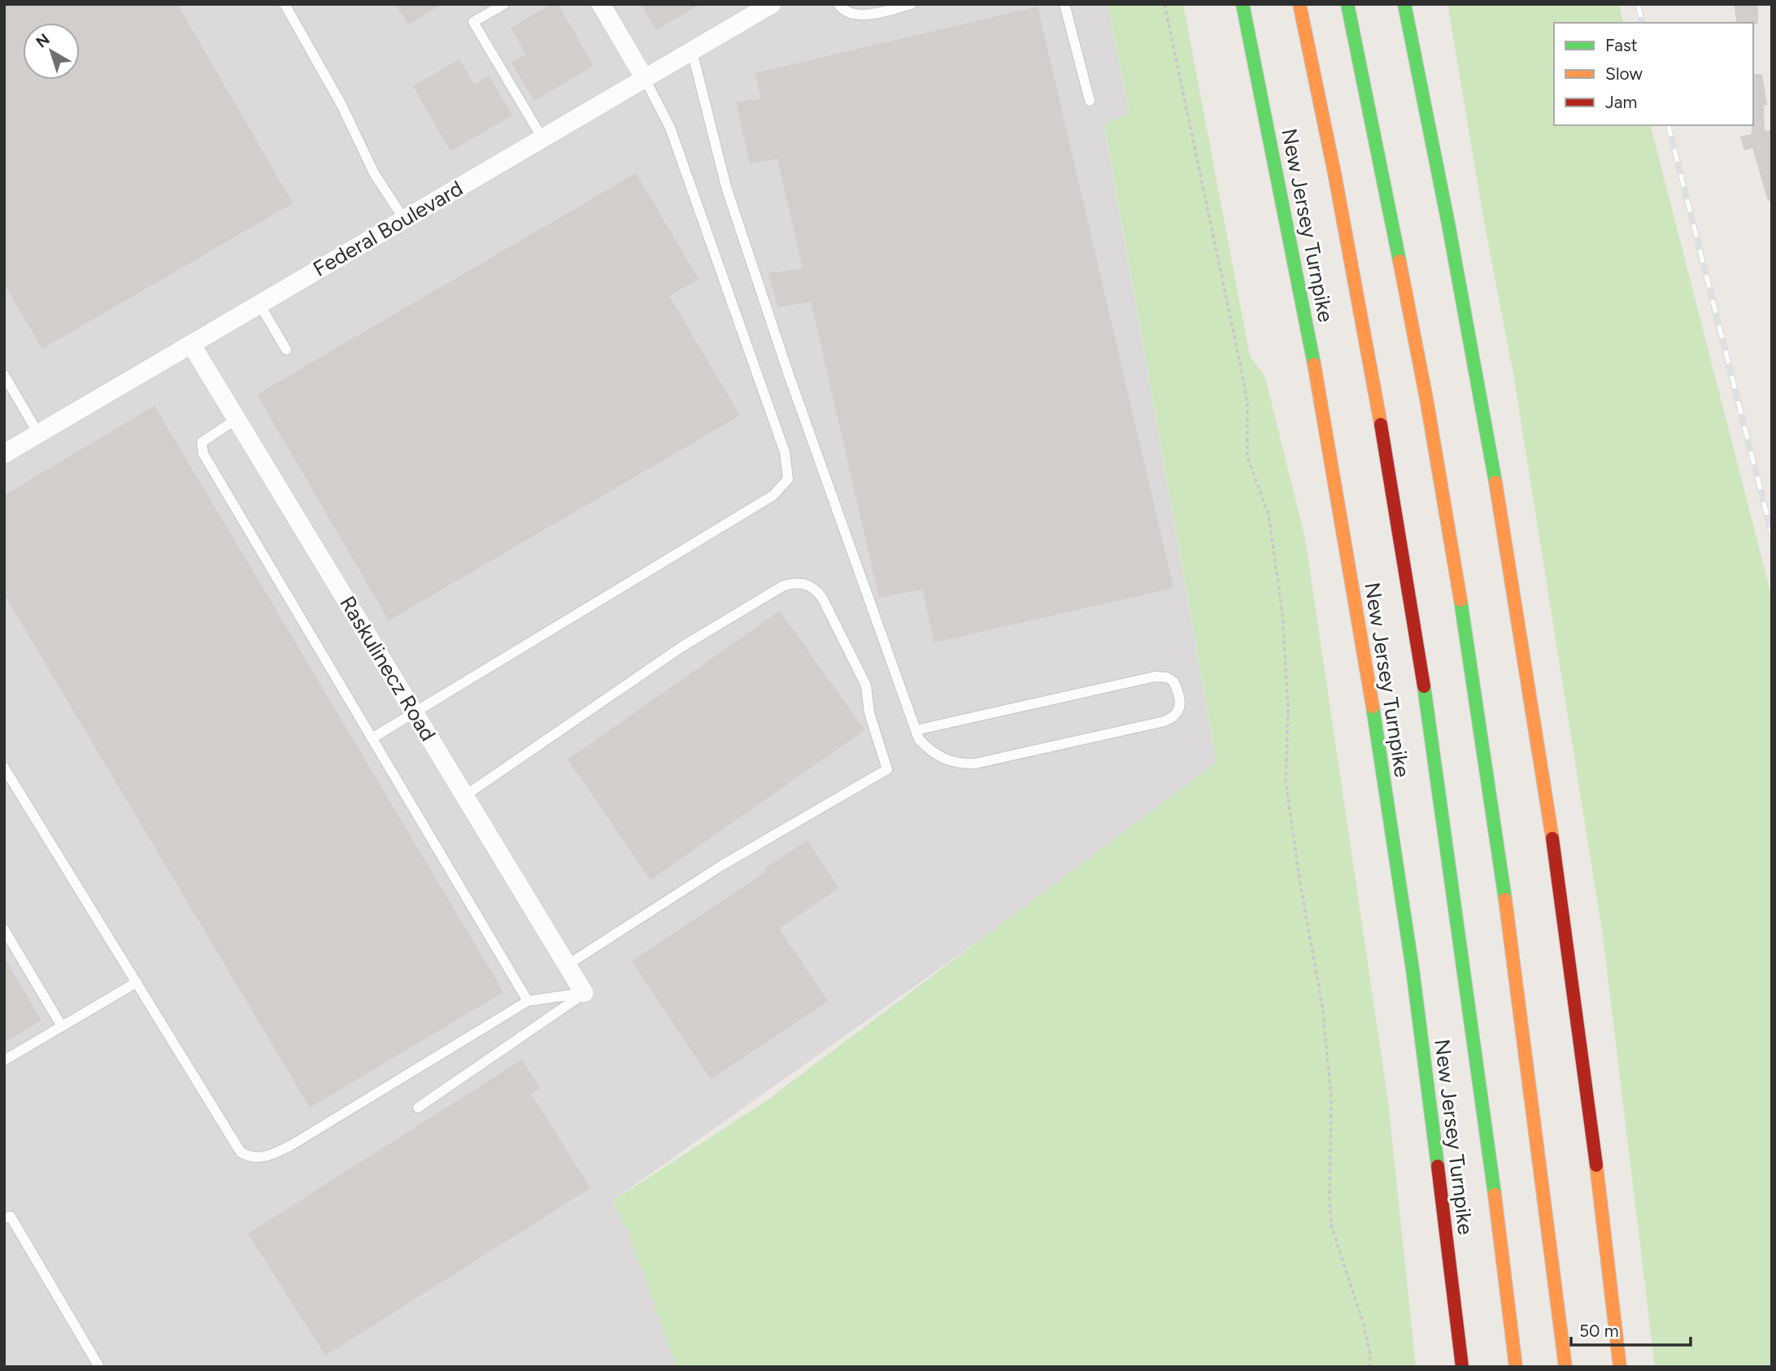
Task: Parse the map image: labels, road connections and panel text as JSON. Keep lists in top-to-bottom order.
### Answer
{
  "streets": {
    "highway": ["New Jersey Turnpike"],
    "street": ["Federal Boulevard", "Raskulinecz Road"]
  },
  "crossings": [
    ["Federal Boulevard", "Raskulinecz Road"]
  ],
  "legend": ["Fast", "Slow", "Jam"],
  "scale_bar": "50 m",
  "north": "top left"
}
